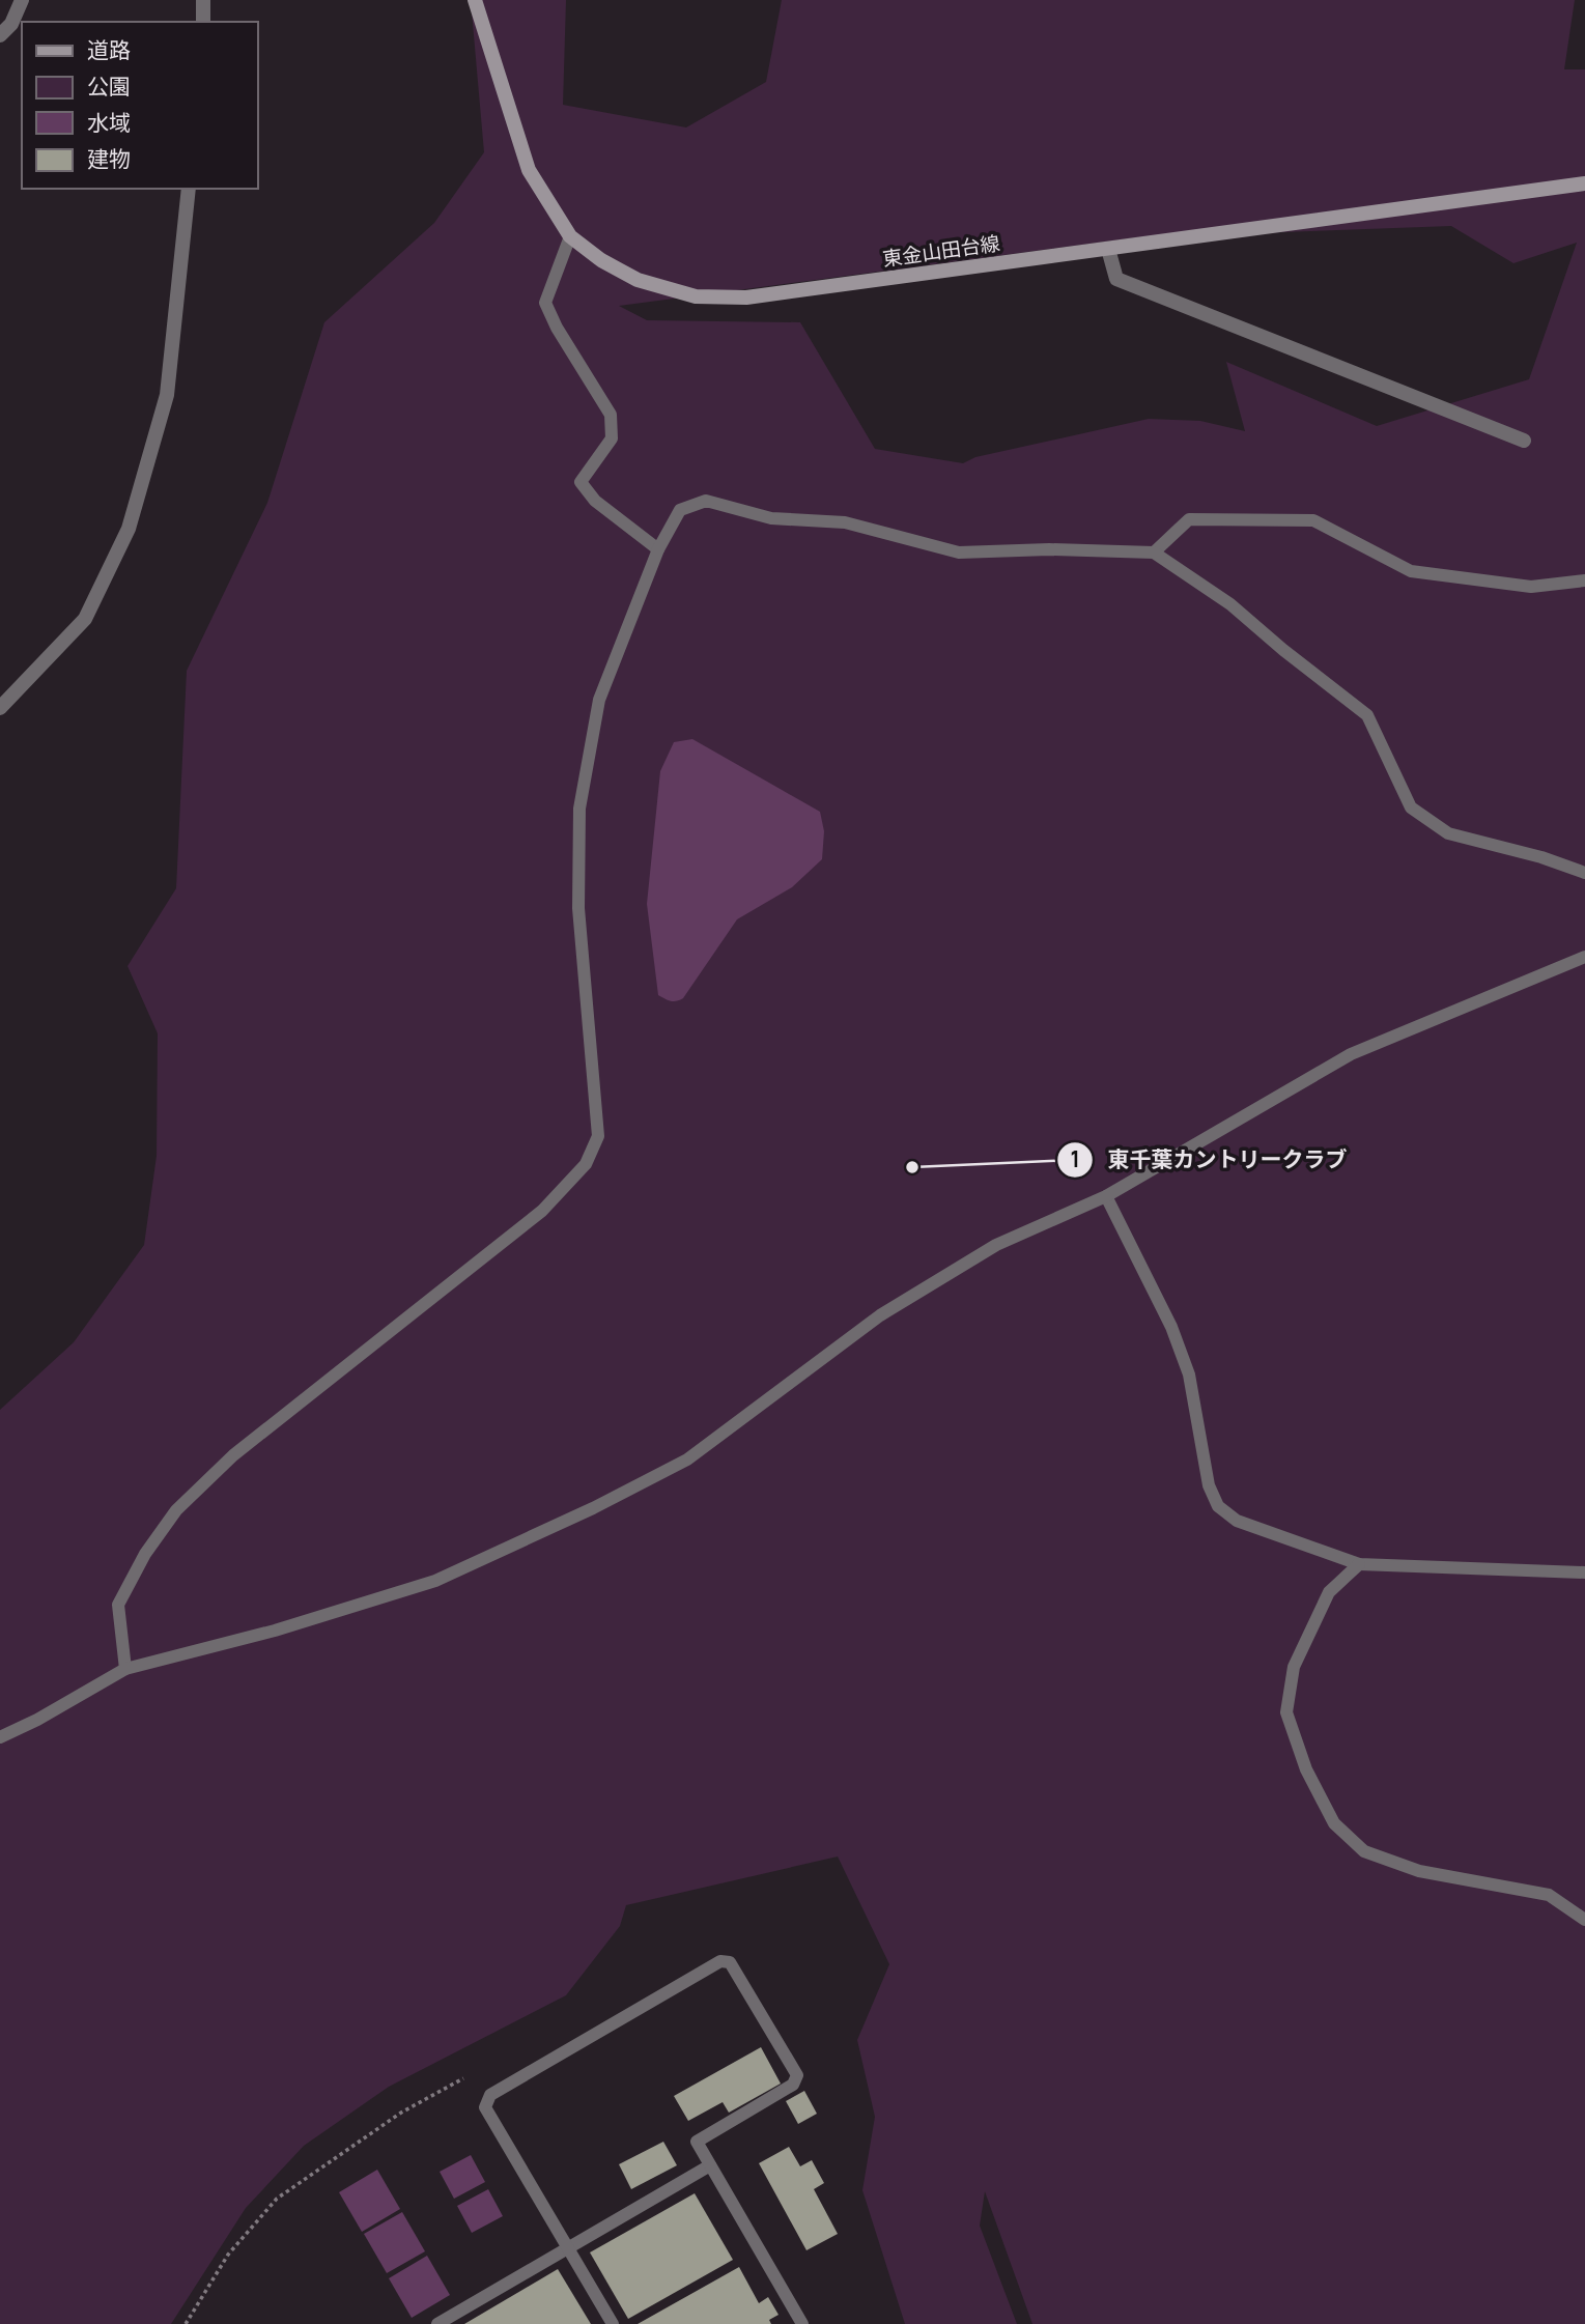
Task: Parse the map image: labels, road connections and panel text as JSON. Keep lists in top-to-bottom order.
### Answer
{
  "streets": {
    "main road": ["東金山田台線"]
  },
  "places": ["東千葉カントリークラブ"],
  "legend": [
    "道路",
    "公園",
    "水域",
    "建物"
  ]
}
